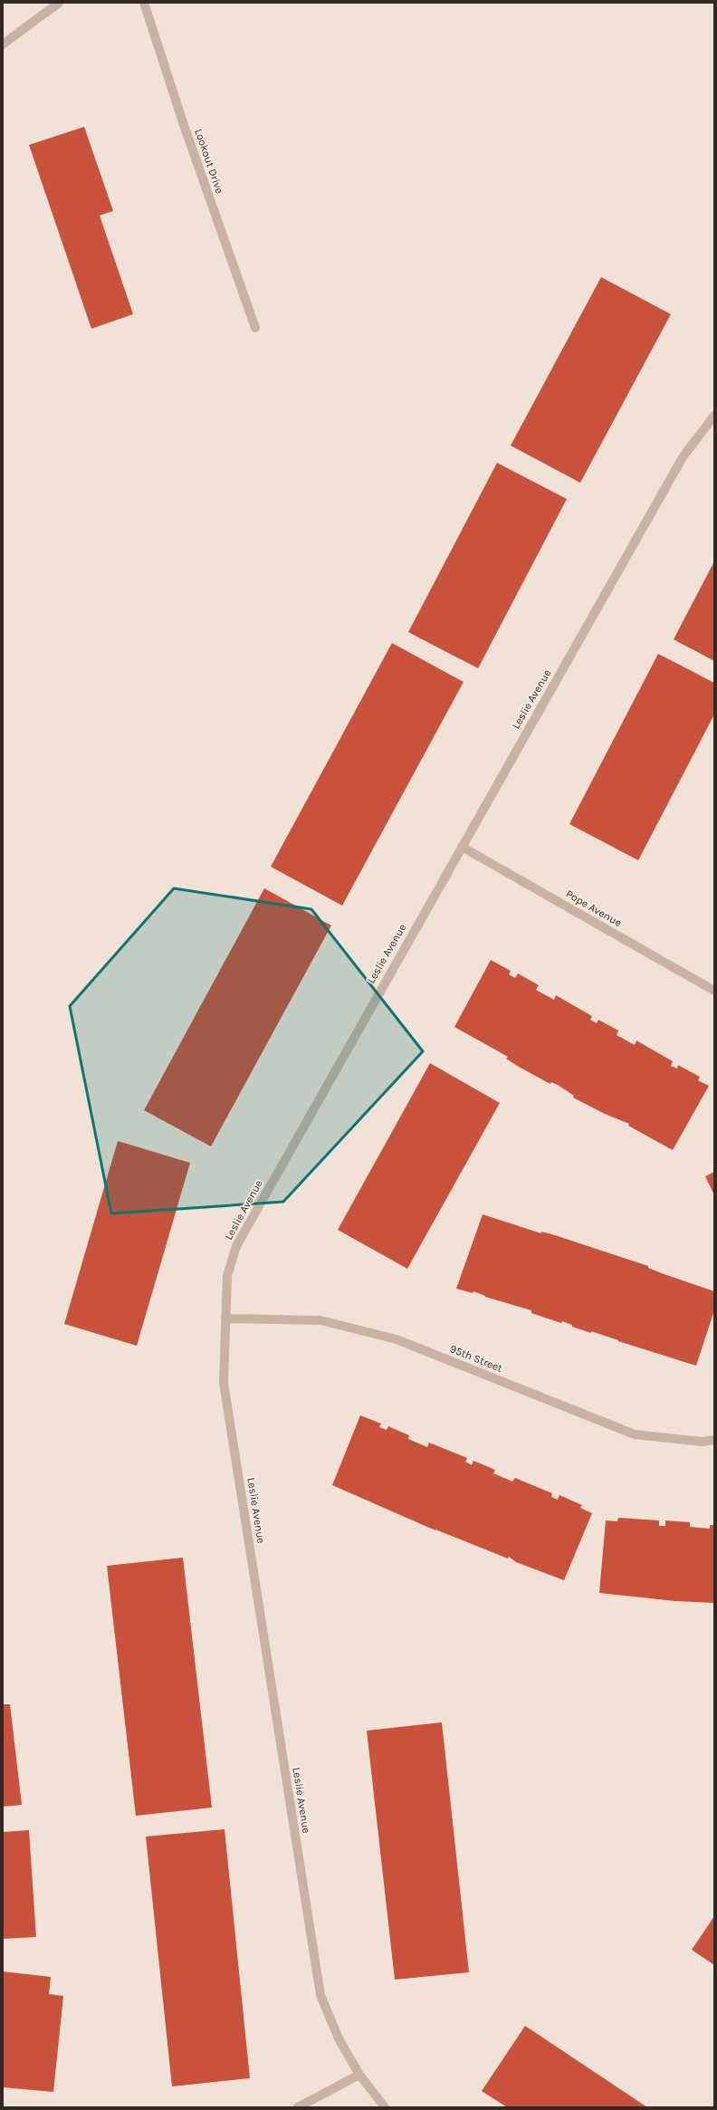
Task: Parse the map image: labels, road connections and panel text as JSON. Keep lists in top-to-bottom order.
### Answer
{
  "streets": {
    "street": [
      "Lookout Drive",
      "Leslie Avenue",
      "Pope Avenue",
      "95th Street"
    ]
  },
  "crossings": [
    ["Leslie Avenue", "Pope Avenue"],
    ["Leslie Avenue", "95th Street"]
  ]
}
